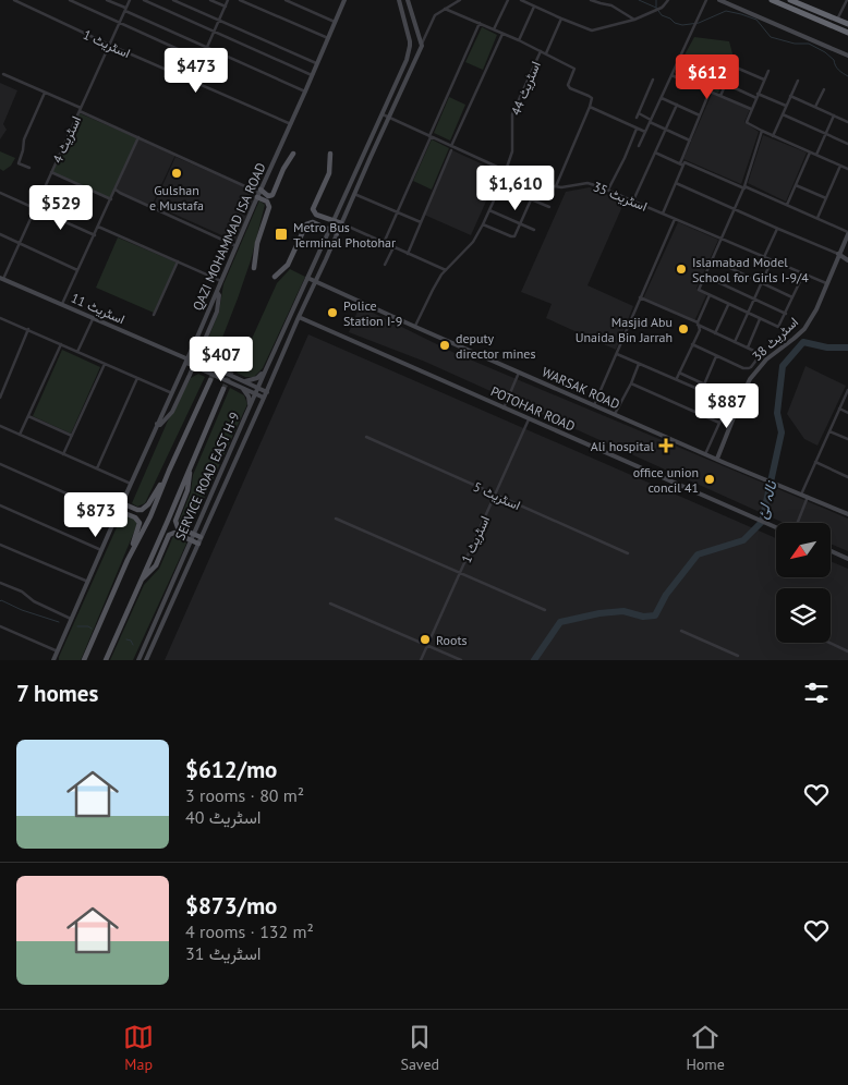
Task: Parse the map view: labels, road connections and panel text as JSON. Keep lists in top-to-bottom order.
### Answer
{
  "streets": {
    "street": [
      "اسٹریٹ 1",
      "اسٹریٹ 44",
      "اسٹریٹ 4",
      "اسٹریٹ 35",
      "QAZI MOHAMMAD ISA ROAD",
      "اسٹریٹ 11",
      "اسٹریٹ 38",
      "WARSAK ROAD",
      "POTOHAR ROAD",
      "SERVICE ROAD EAST H-9",
      "اسٹریٹ 5"
    ]
  },
  "crossings": [
    ["اسٹریٹ 1", "اسٹریٹ 4"],
    ["اسٹریٹ 1", "QAZI MOHAMMAD ISA ROAD"],
    ["اسٹریٹ 1", "POTOHAR ROAD"],
    ["اسٹریٹ 1", "اسٹریٹ 5"],
    ["اسٹریٹ 44", "اسٹریٹ 35"],
    ["اسٹریٹ 44", "WARSAK ROAD"],
    ["اسٹریٹ 4", "اسٹریٹ 11"],
    ["اسٹریٹ 35", "اسٹریٹ 38"],
    ["اسٹریٹ 35", "SERVICE ROAD EAST H-9"],
    ["QAZI MOHAMMAD ISA ROAD", "اسٹریٹ 11"],
    ["اسٹریٹ 38", "WARSAK ROAD"],
    ["WARSAK ROAD", "SERVICE ROAD EAST H-9"]
  ],
  "water": ["نالہ لئ"],
  "places": {
    "other": [
      "Gulshan e Mustafa",
      "Islamabad Model School for Girls I-9/4",
      "Police Station I-9",
      "Masjid Abu Unaida Bin Jarrah",
      "deputy director mines",
      "office union concil 41",
      "Roots"
    ],
    "transit": ["Metro Bus Terminal Photohar"],
    "health": ["Ali hospital"]
  },
  "north": "bottom left",
  "page": {
    "price": [
      "$473",
      "$612",
      "$1,610",
      "$529",
      "$407",
      "$887",
      "$873"
    ],
    "heading": "7 homes",
    "list": [
      {
        "name": "$612/mo",
        "note": "3 rooms · 80 m² · اسٹریٹ 40"
      },
      {
        "name": "$873/mo",
        "note": "4 rooms · 132 m² · اسٹریٹ 31"
      }
    ],
    "tabs": ["Map", "Saved", "Home"]
  }
}
